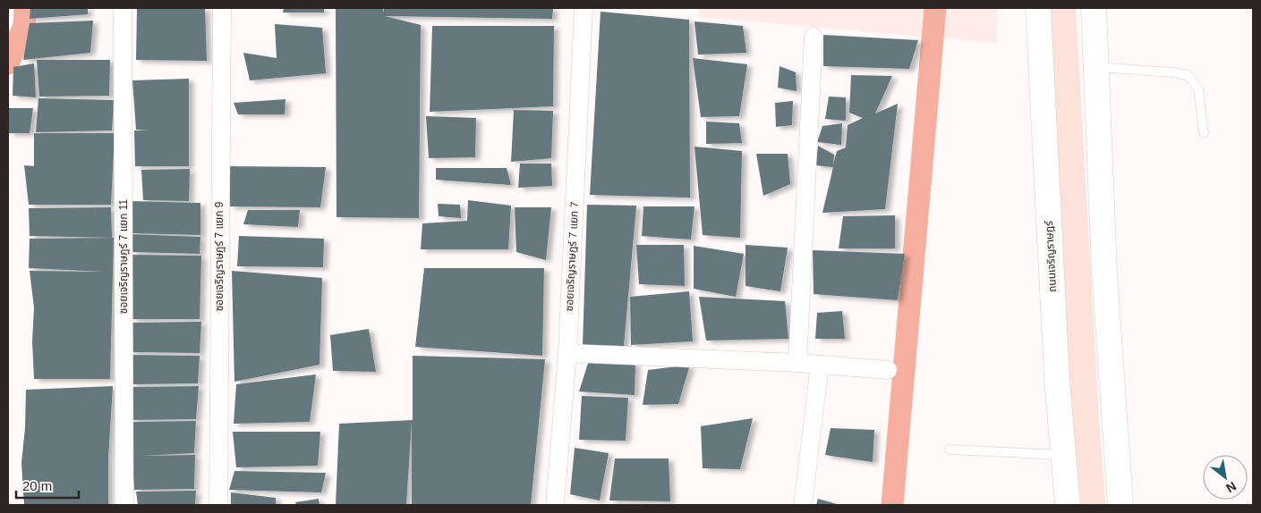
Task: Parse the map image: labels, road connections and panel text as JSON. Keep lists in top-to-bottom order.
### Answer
{
  "streets": {
    "main road": ["ถนนเจริญราษฎร์"],
    "street": ["ซอยเจริญราษฎร์ 7 แยก 11", "ซอยเจริญราษฎร์ 7 แยก 9", "ซอยเจริญราษฎร์ 7 แยก 7"]
  },
  "scale_bar": "20 m",
  "north": "bottom right"
}
